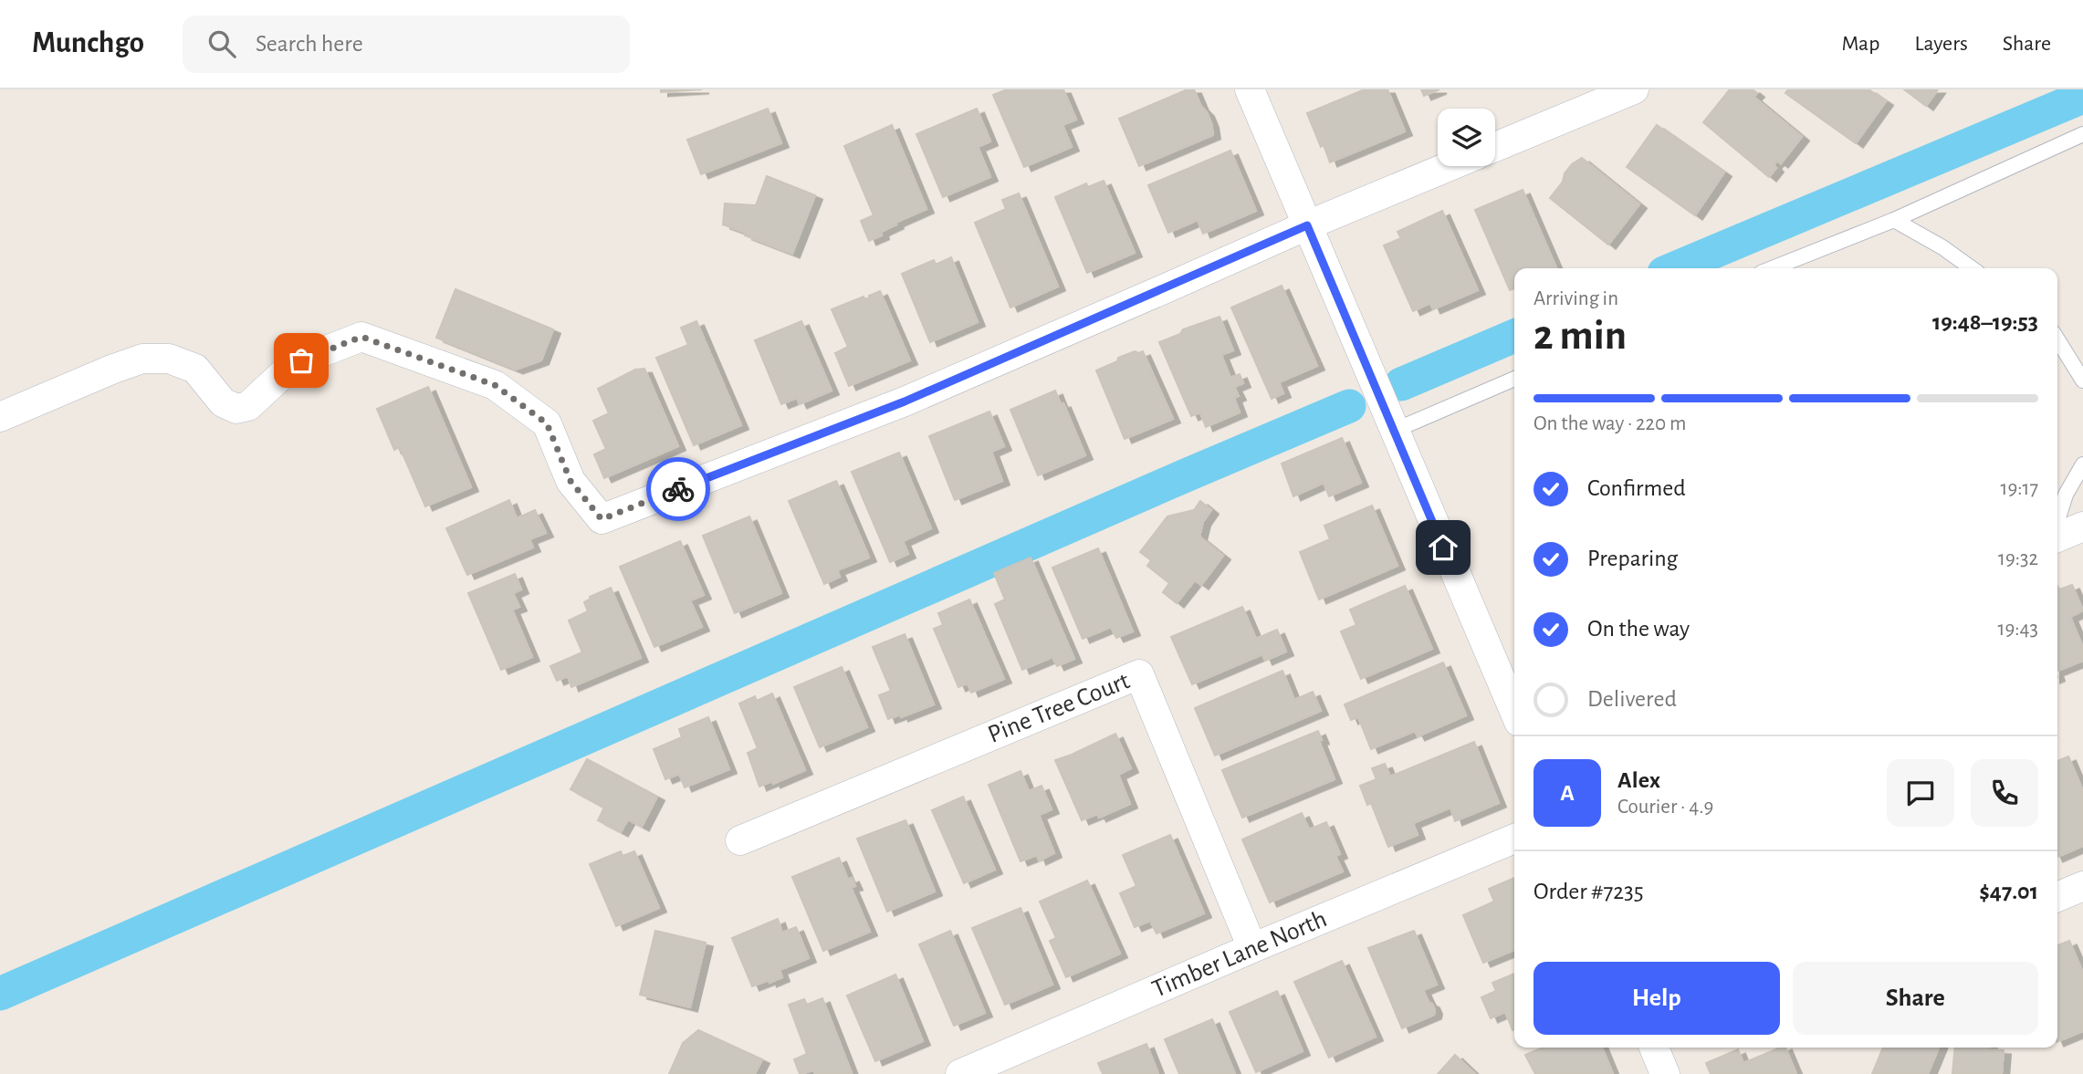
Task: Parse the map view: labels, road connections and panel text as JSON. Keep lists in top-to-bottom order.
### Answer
{
  "streets": {
    "street": ["Pine Tree Court", "Timber Lane North"]
  },
  "crossings": [
    ["Pine Tree Court", "Timber Lane North"]
  ],
  "page": {
    "header": "Munchgo",
    "search": "Search here",
    "nav": ["Map", "Layers", "Share"],
    "heading": ["2 min", "Arriving in", "19:48–19:53"],
    "panel": [
      "Alex",
      "Courier · 4.9",
      "Order #7235",
      "$47.01"
    ],
    "bar": "On the way · 220 m",
    "list": [
      ["Confirmed", "19:17"],
      ["Preparing", "19:32"],
      ["On the way", "19:43"],
      "Delivered"
    ],
    "round": "A",
    "buttons": ["Help", "Share"]
  }
}
